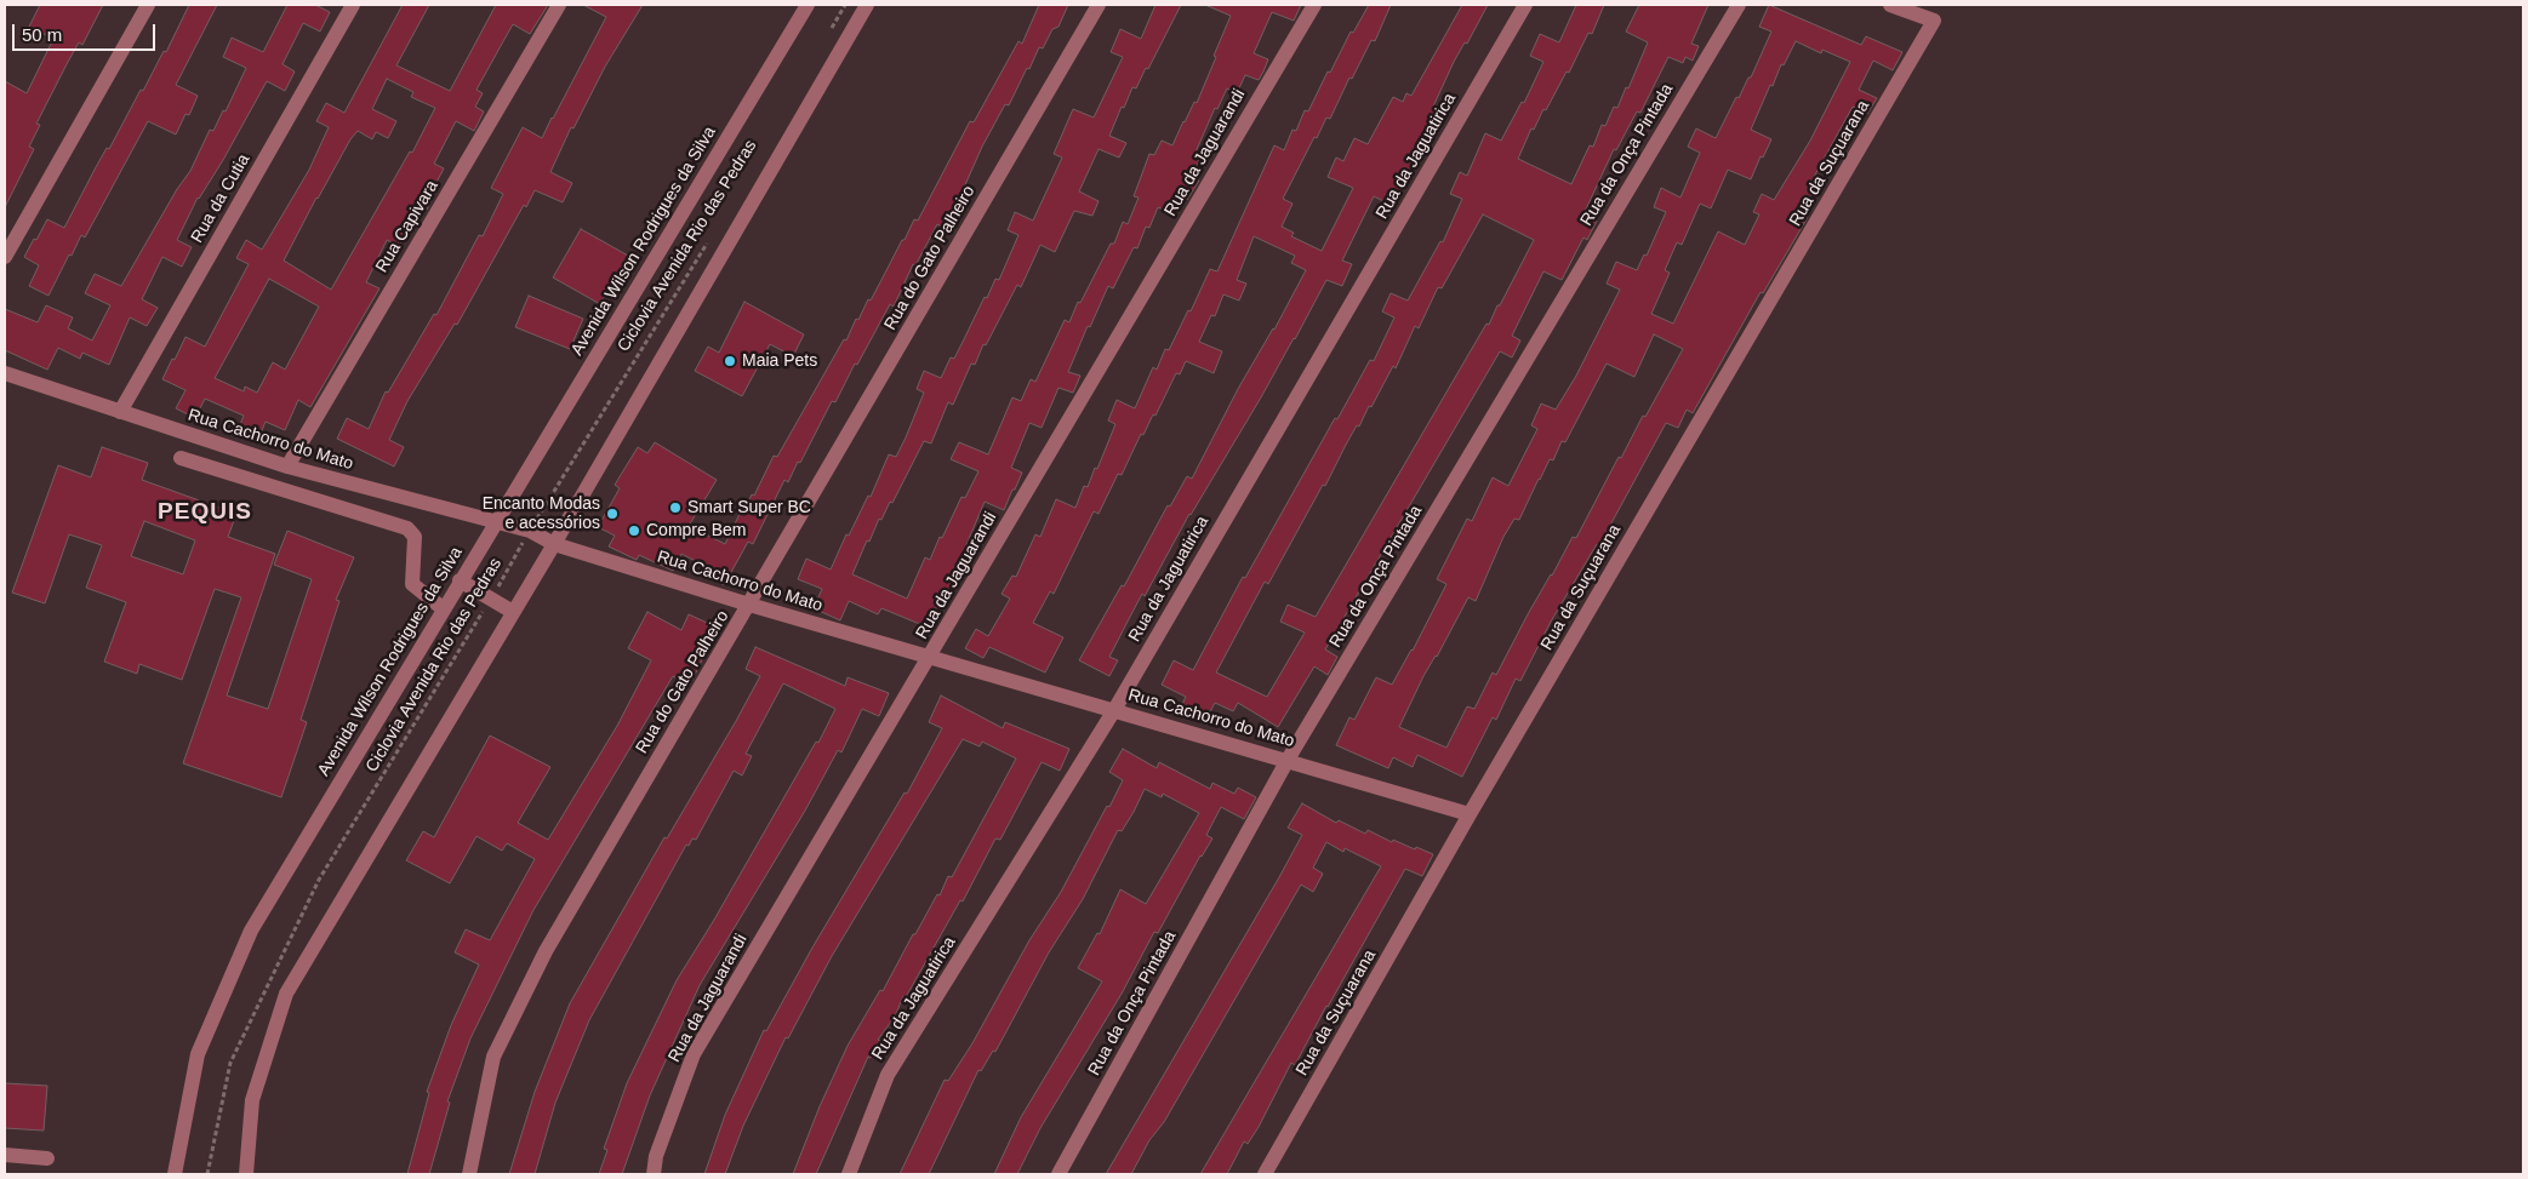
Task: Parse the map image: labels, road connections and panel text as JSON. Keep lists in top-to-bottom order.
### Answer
{
  "streets": {
    "street": [
      "Rua da Jaguarandi",
      "Rua da Onça Pintada",
      "Rua da Jaguatirica",
      "Rua da Suçuarana",
      "Rua da Cutia",
      "Rua Capivara",
      "Avenida Wilson Rodrigues da Silva",
      "Rua do Gato Palheiro",
      "Rua Cachorro do Mato"
    ],
    "path": ["Ciclovia Avenida Rio das Pedras"]
  },
  "crossings": [
    ["Rua da Jaguarandi", "Rua Cachorro do Mato"],
    ["Rua da Onça Pintada", "Rua Cachorro do Mato"],
    ["Rua da Jaguatirica", "Rua Cachorro do Mato"],
    ["Rua da Suçuarana", "Rua Cachorro do Mato"],
    ["Rua da Cutia", "Rua Cachorro do Mato"],
    ["Rua Capivara", "Rua Cachorro do Mato"],
    ["Avenida Wilson Rodrigues da Silva", "Rua Cachorro do Mato"],
    ["Ciclovia Avenida Rio das Pedras", "Rua Cachorro do Mato"],
    ["Rua do Gato Palheiro", "Rua Cachorro do Mato"]
  ],
  "districts": ["PEQUIS"],
  "places": [
    "Maia Pets",
    "Smart Super BC",
    "Encanto Modas e acessórios",
    "Compre Bem"
  ],
  "scale_bar": "50 m"
}
